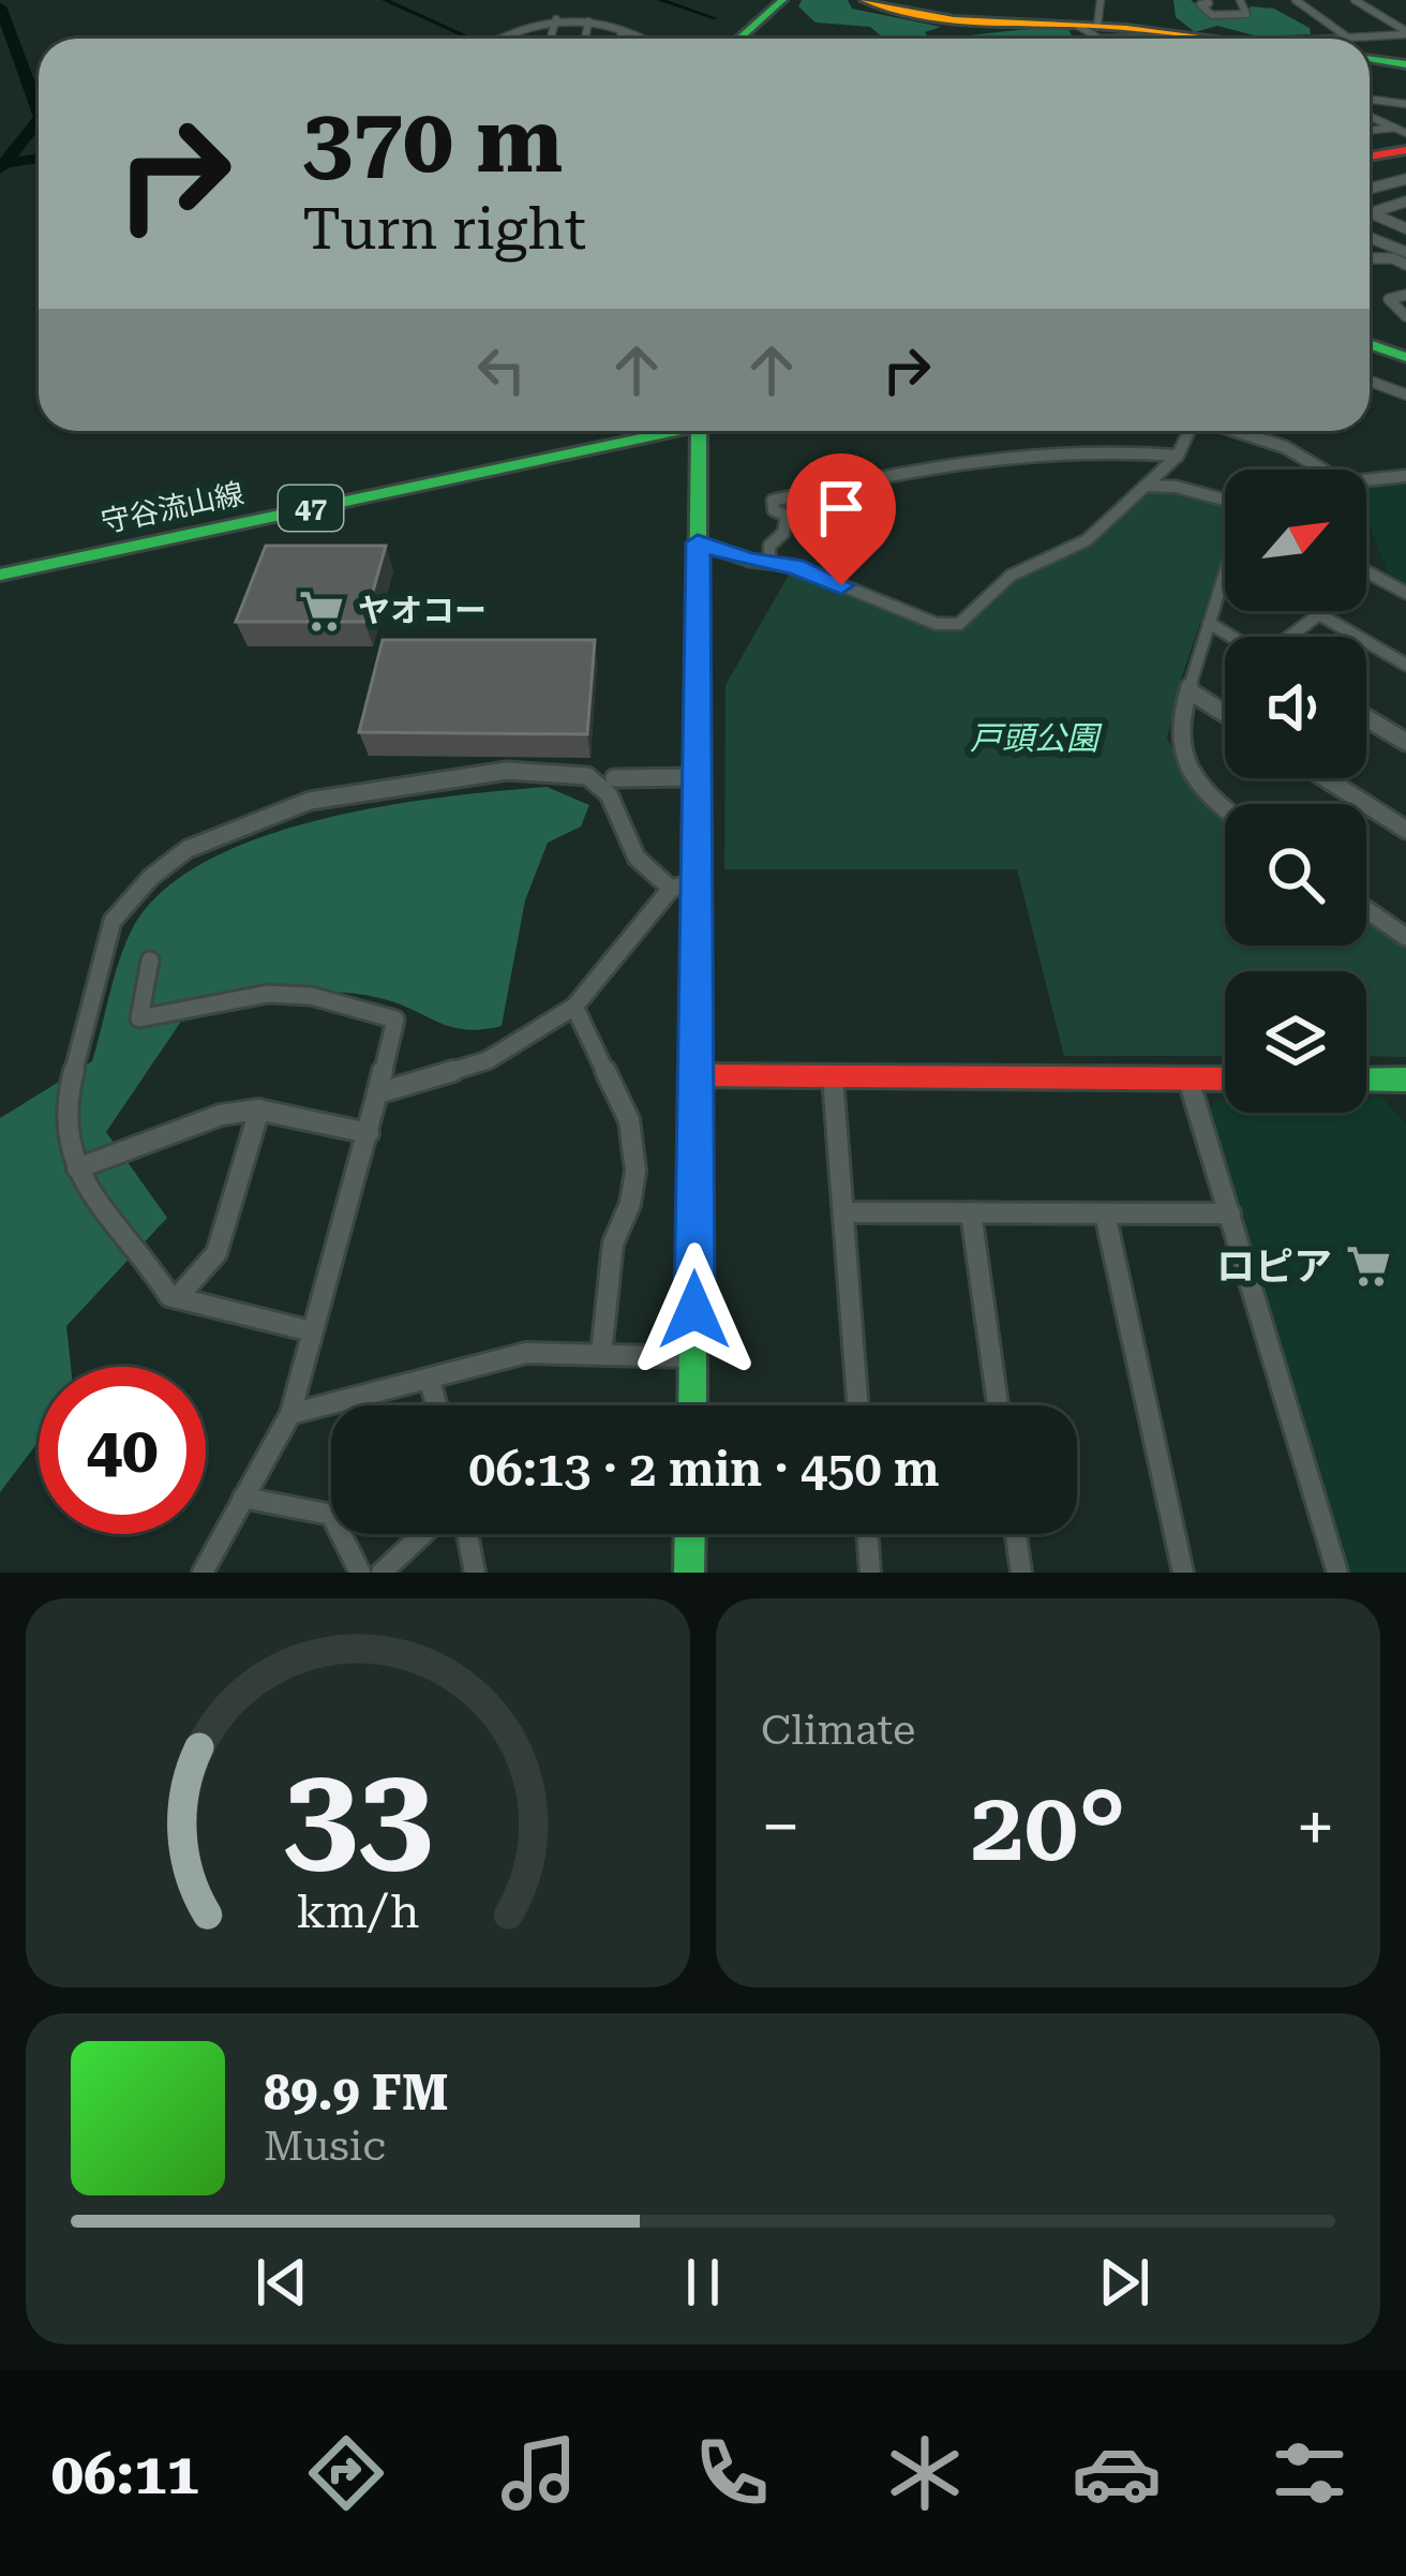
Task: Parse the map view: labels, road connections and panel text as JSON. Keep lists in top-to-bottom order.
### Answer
{
  "streets": {
    "street": ["守谷流山線", "47"]
  },
  "parks": ["戸頭公園"],
  "places": {
    "supermarket": ["ヤオコー", "ロピア"]
  },
  "north": "top right",
  "page": {
    "turn": ["370 m", "Turn right"],
    "limit": "40",
    "trip": "06:13 · 2 min · 450 m",
    "tile": "Climate",
    "heat": ["−", "20°", "+"],
    "song": ["89.9 FM", "Music"],
    "tabs": "06:11",
    "gauge": ["33", "km/h"]
  }
}
